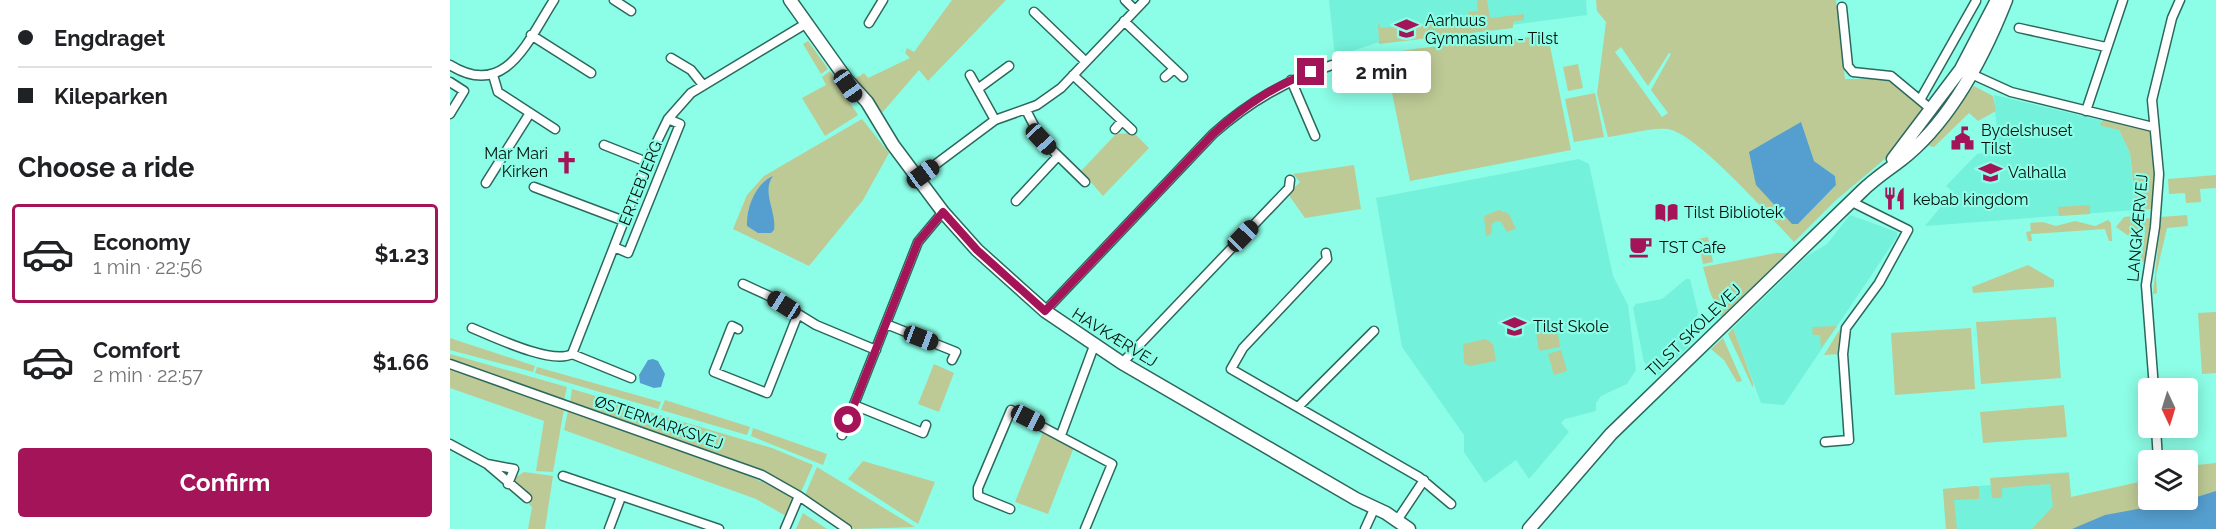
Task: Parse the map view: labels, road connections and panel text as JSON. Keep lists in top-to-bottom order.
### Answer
{
  "streets": {
    "street": [
      "ERTEBJERG",
      "LANGKÆRVEJ",
      "TILST SKOLEVEJ",
      "HAVKÆRVEJ",
      "ØSTERMARKSVEJ"
    ]
  },
  "crossings": [
    ["ERTEBJERG", "HAVKÆRVEJ"]
  ],
  "places": {
    "school or university": ["Aarhuus Gymnasium - Tilst", "Valhalla", "Tilst Skole"],
    "public building": ["Bydelshuset Tilst"],
    "church": ["Mar Mari Kirken"],
    "restaurant": ["kebab kingdom"],
    "library": ["Tilst Bibliotek"],
    "cafe": ["TST Cafe"]
  },
  "north": "bottom",
  "page": {
    "banner": ["Engdraget", "Kileparken"],
    "bubble": "2 min",
    "heading": "Choose a ride",
    "list": [
      {
        "name": "Economy",
        "note": "1 min · 22:56",
        "value": "$1.23"
      },
      {
        "name": "Comfort",
        "note": "2 min · 22:57",
        "value": "$1.66"
      }
    ],
    "buttons": "Confirm"
  }
}
